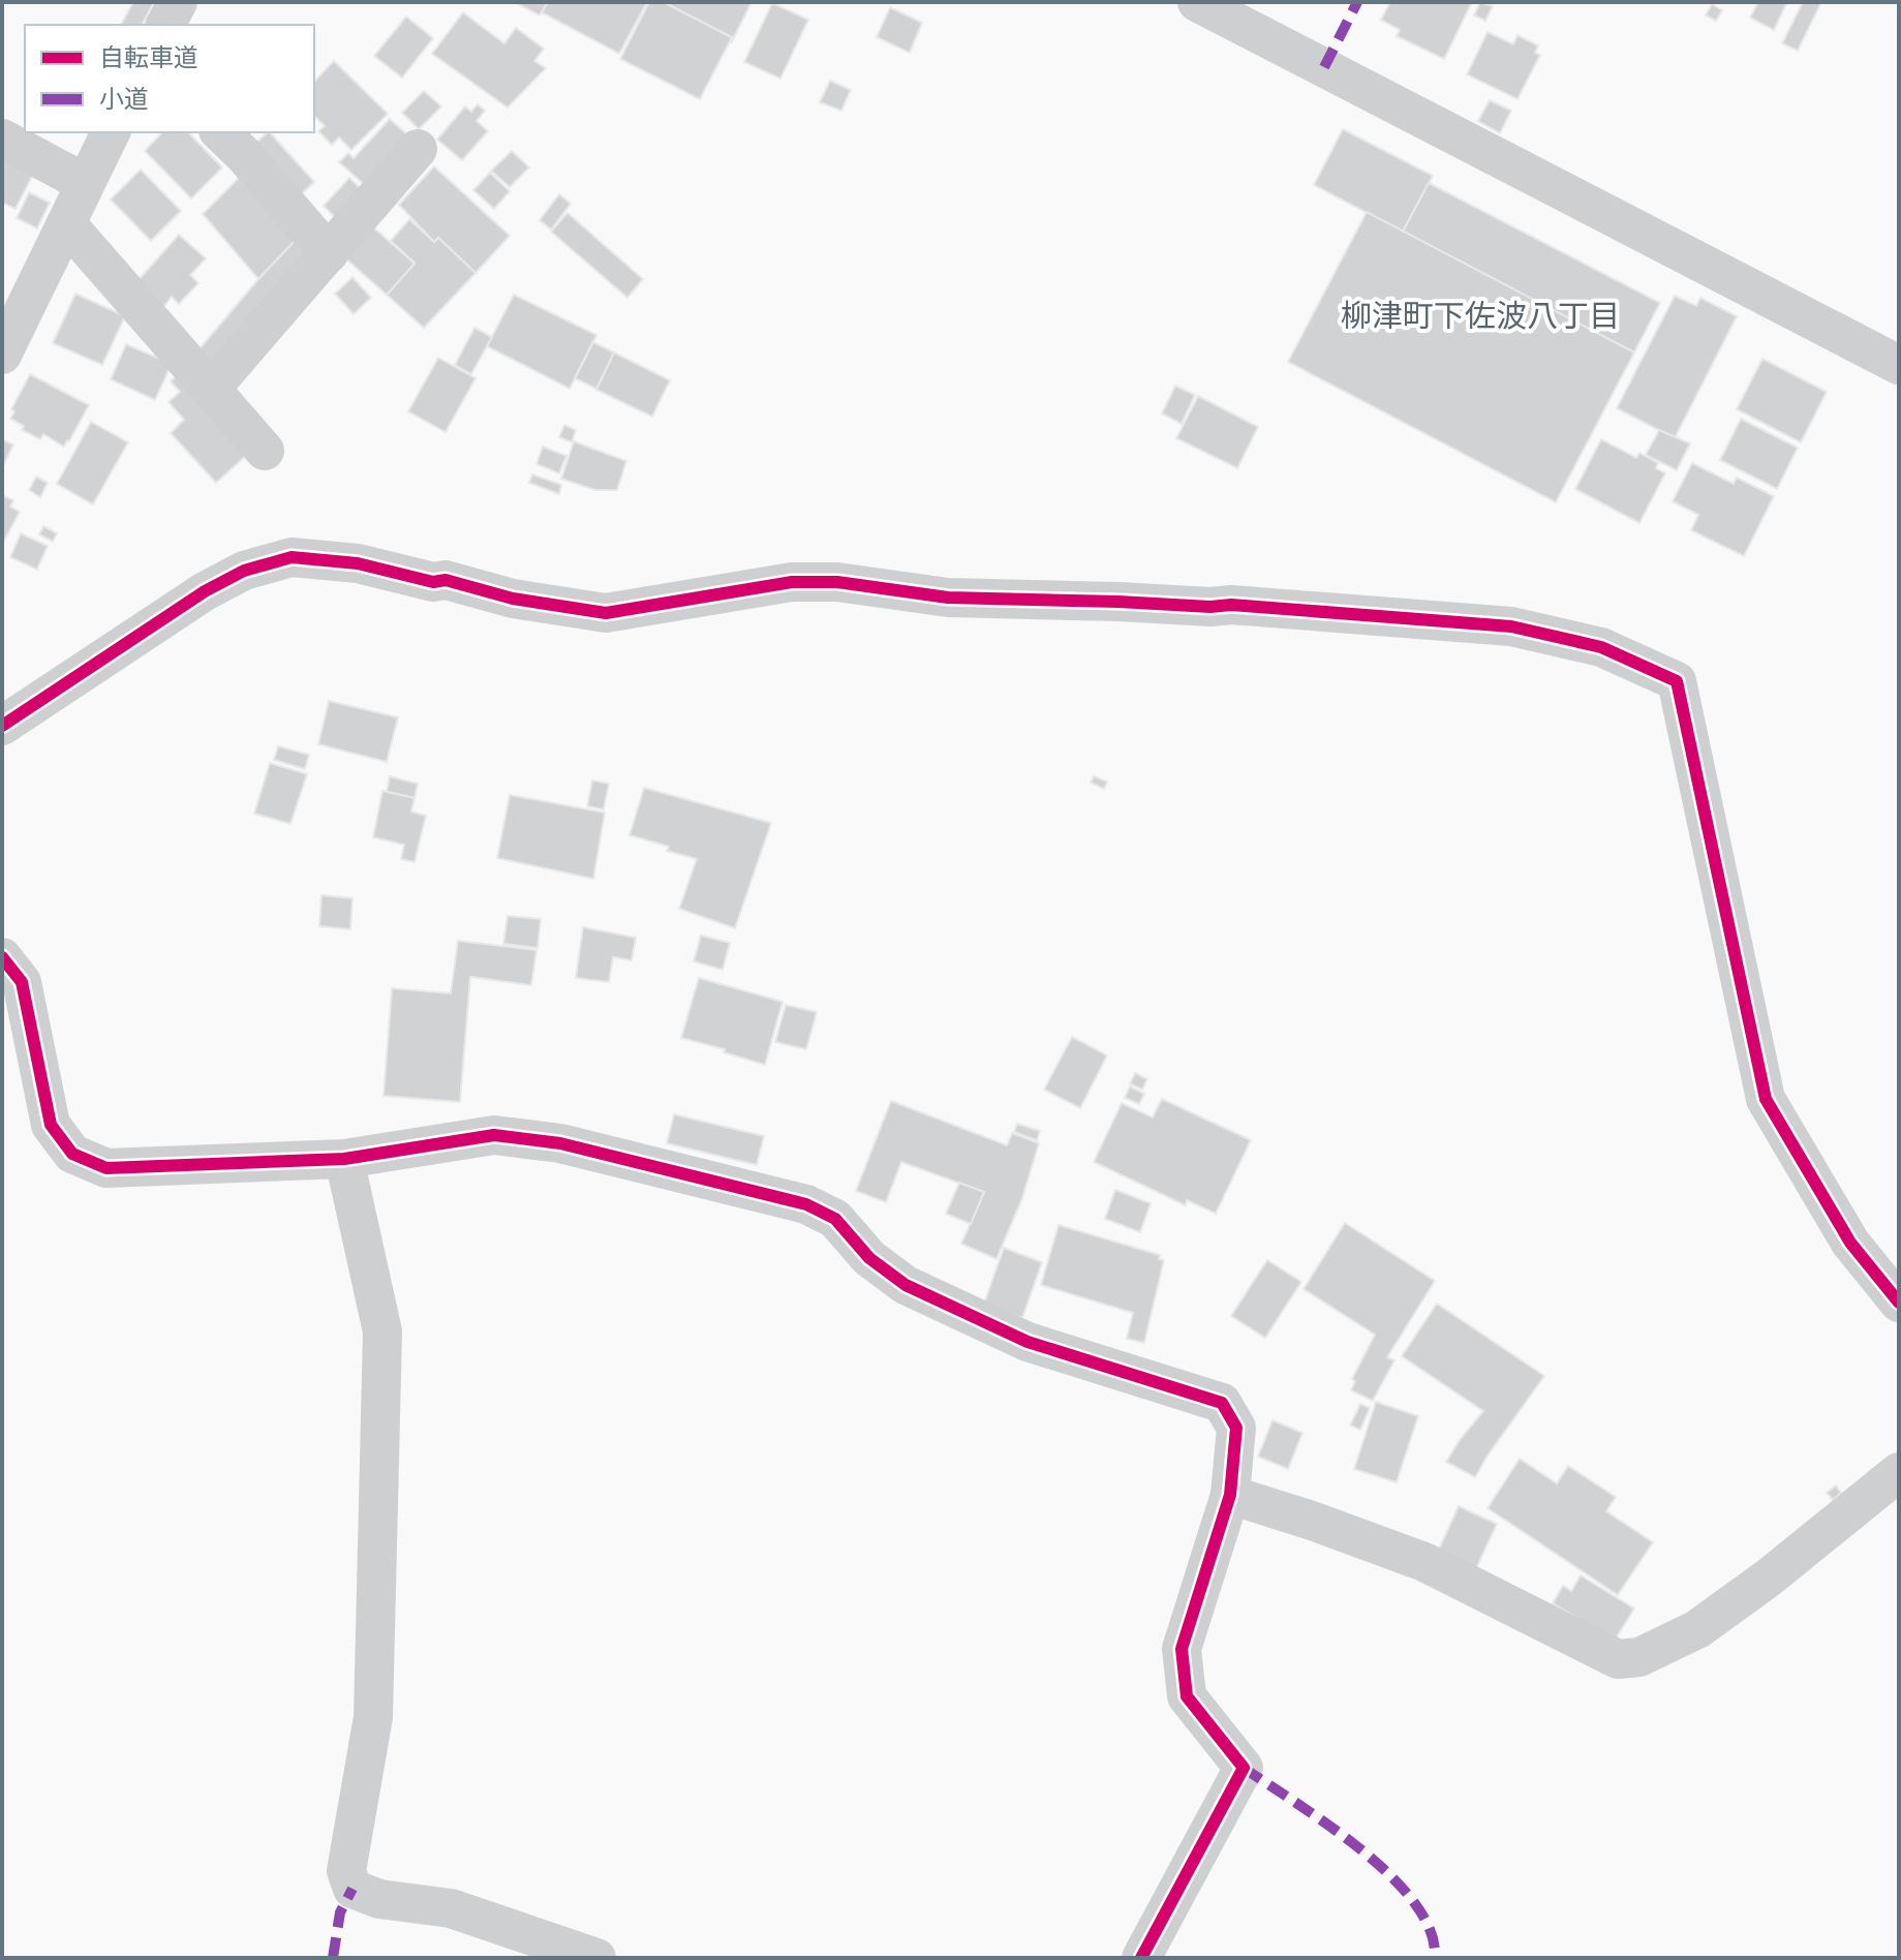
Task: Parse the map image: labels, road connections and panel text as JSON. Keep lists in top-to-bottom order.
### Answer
{
  "districts": ["柳津町下佐波八丁目"],
  "legend": ["自転車道", "小道"]
}
